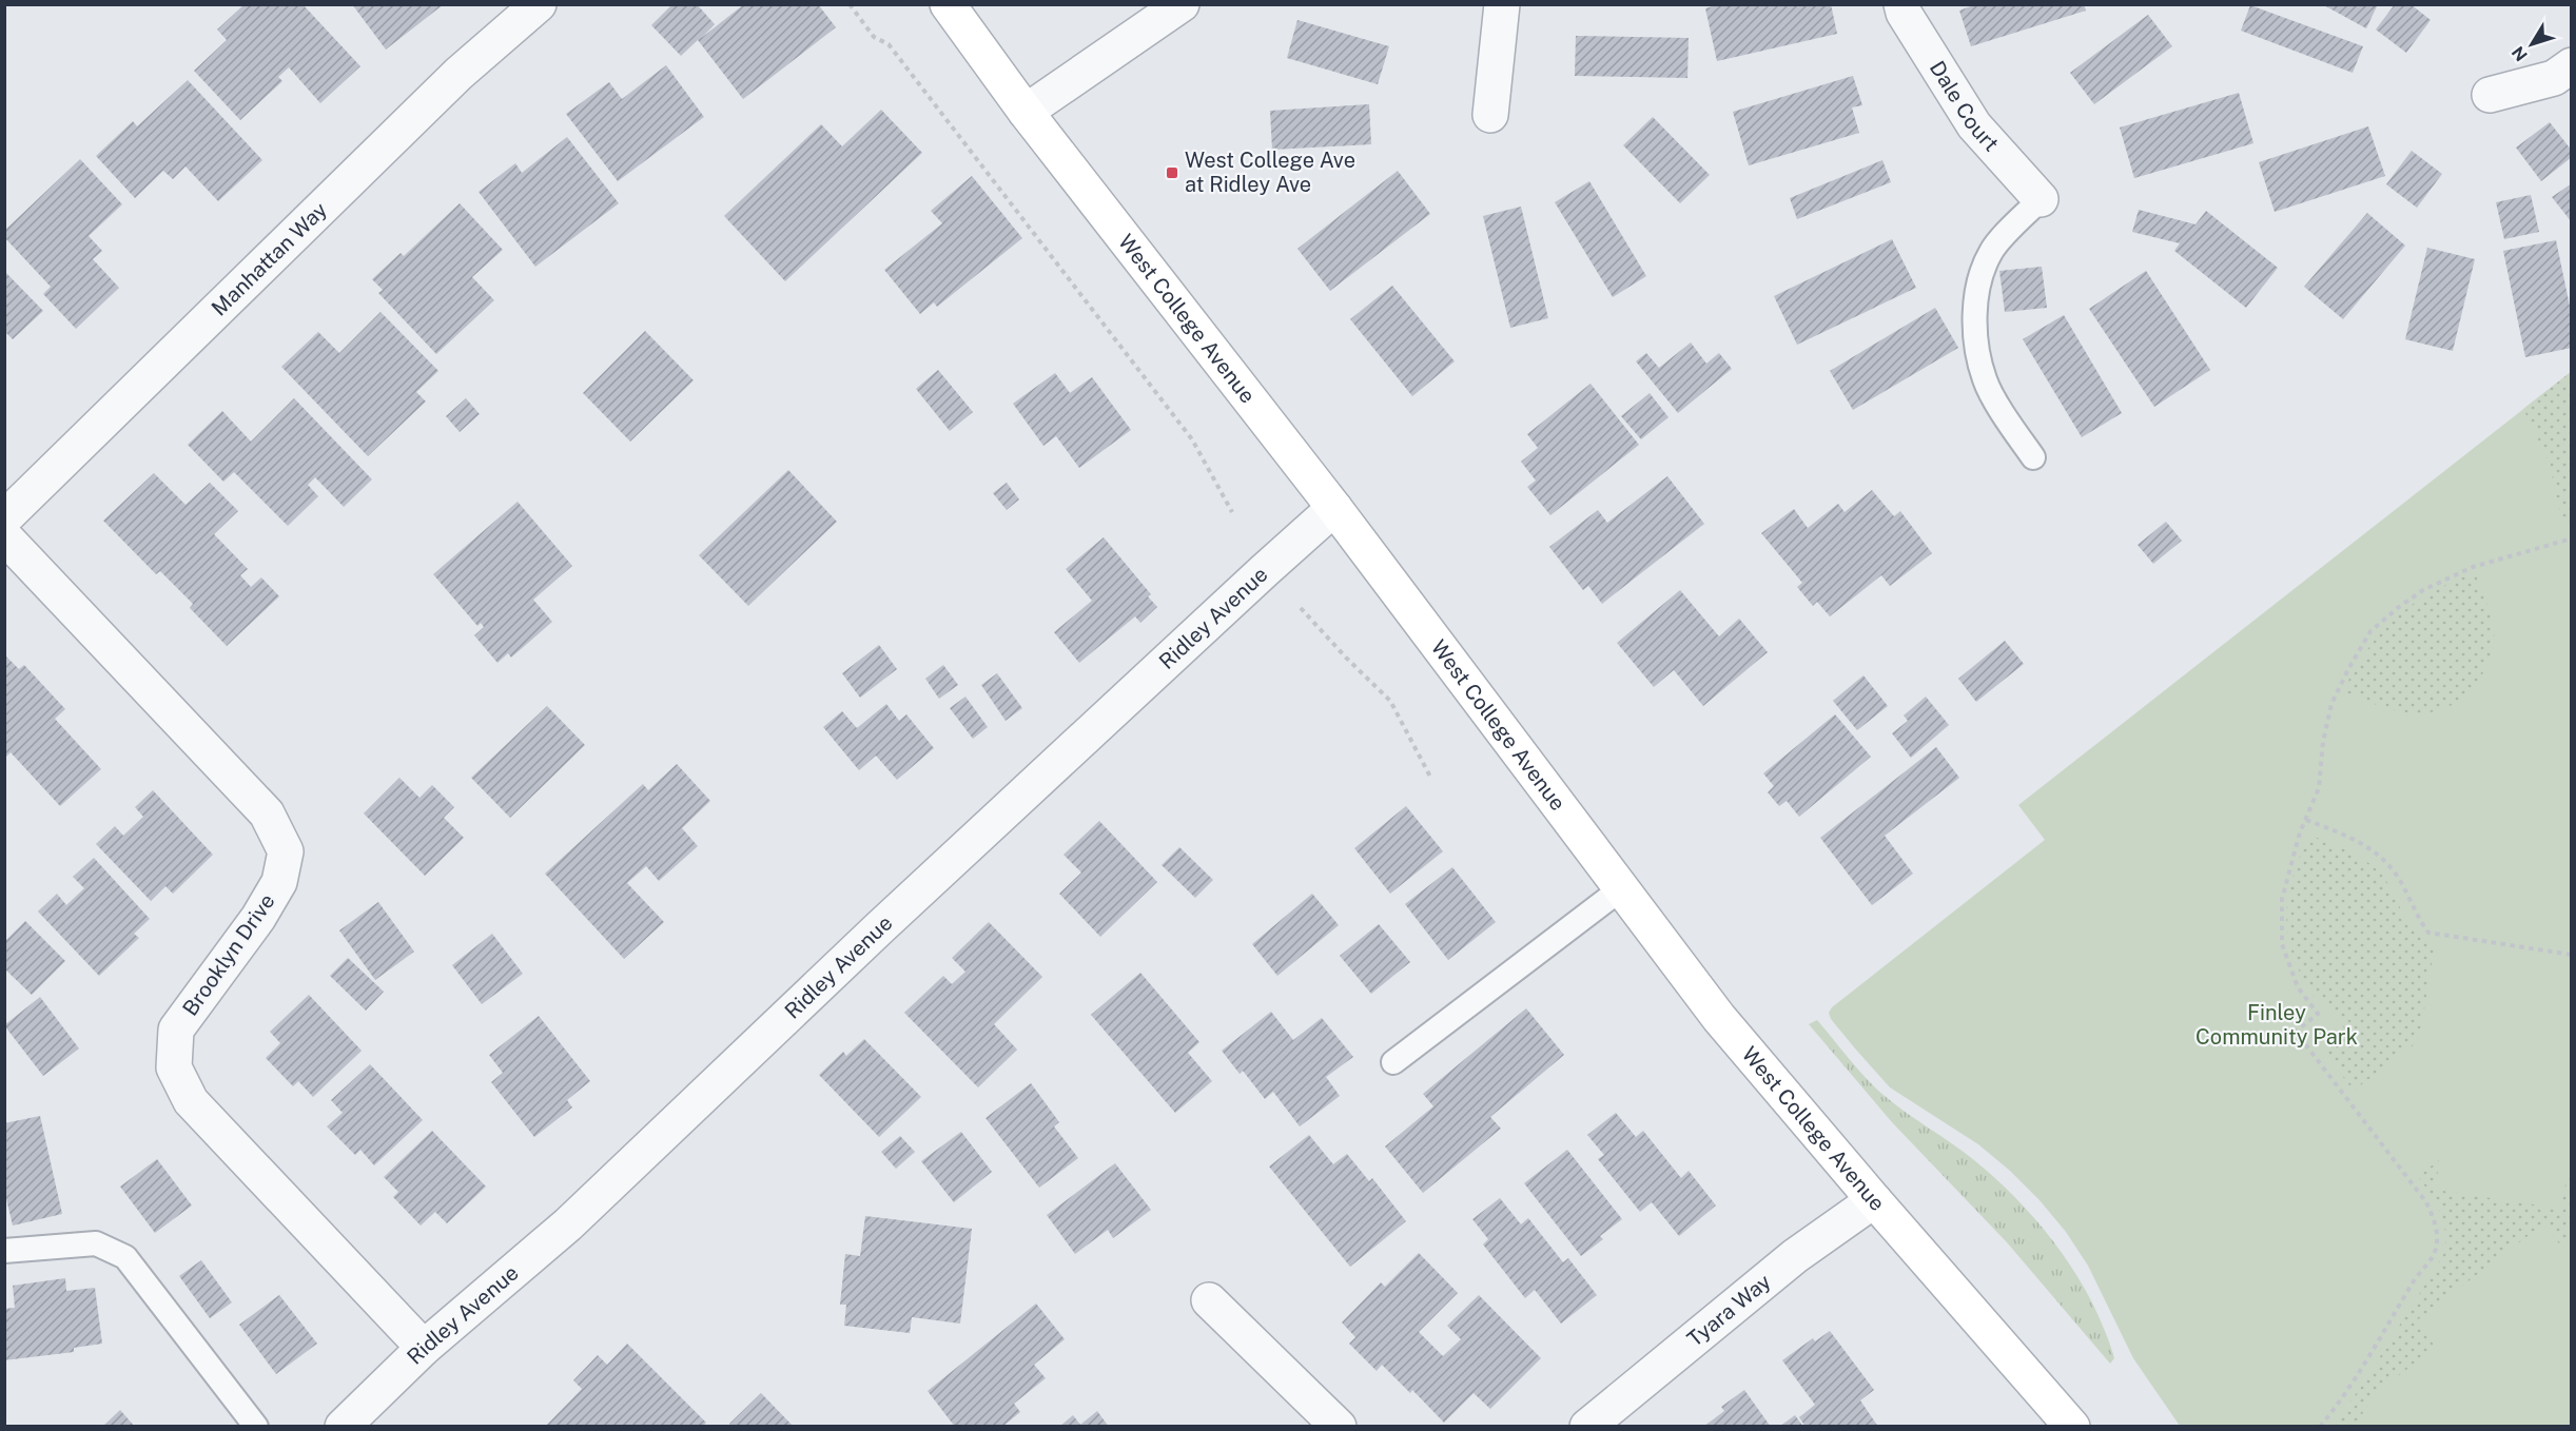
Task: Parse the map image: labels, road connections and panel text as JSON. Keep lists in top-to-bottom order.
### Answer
{
  "streets": {
    "main road": ["West College Avenue"],
    "street": [
      "Dale Court",
      "Manhattan Way",
      "Ridley Avenue",
      "Brooklyn Drive",
      "Tyara Way"
    ]
  },
  "crossings": [
    ["West College Avenue", "Ridley Avenue"],
    ["West College Avenue", "Tyara Way"],
    ["Ridley Avenue", "Brooklyn Drive"]
  ],
  "parks": ["Finley Community Park"],
  "places": {
    "transit": ["West College Ave at Ridley Ave"]
  },
  "north": "bottom left"
}
